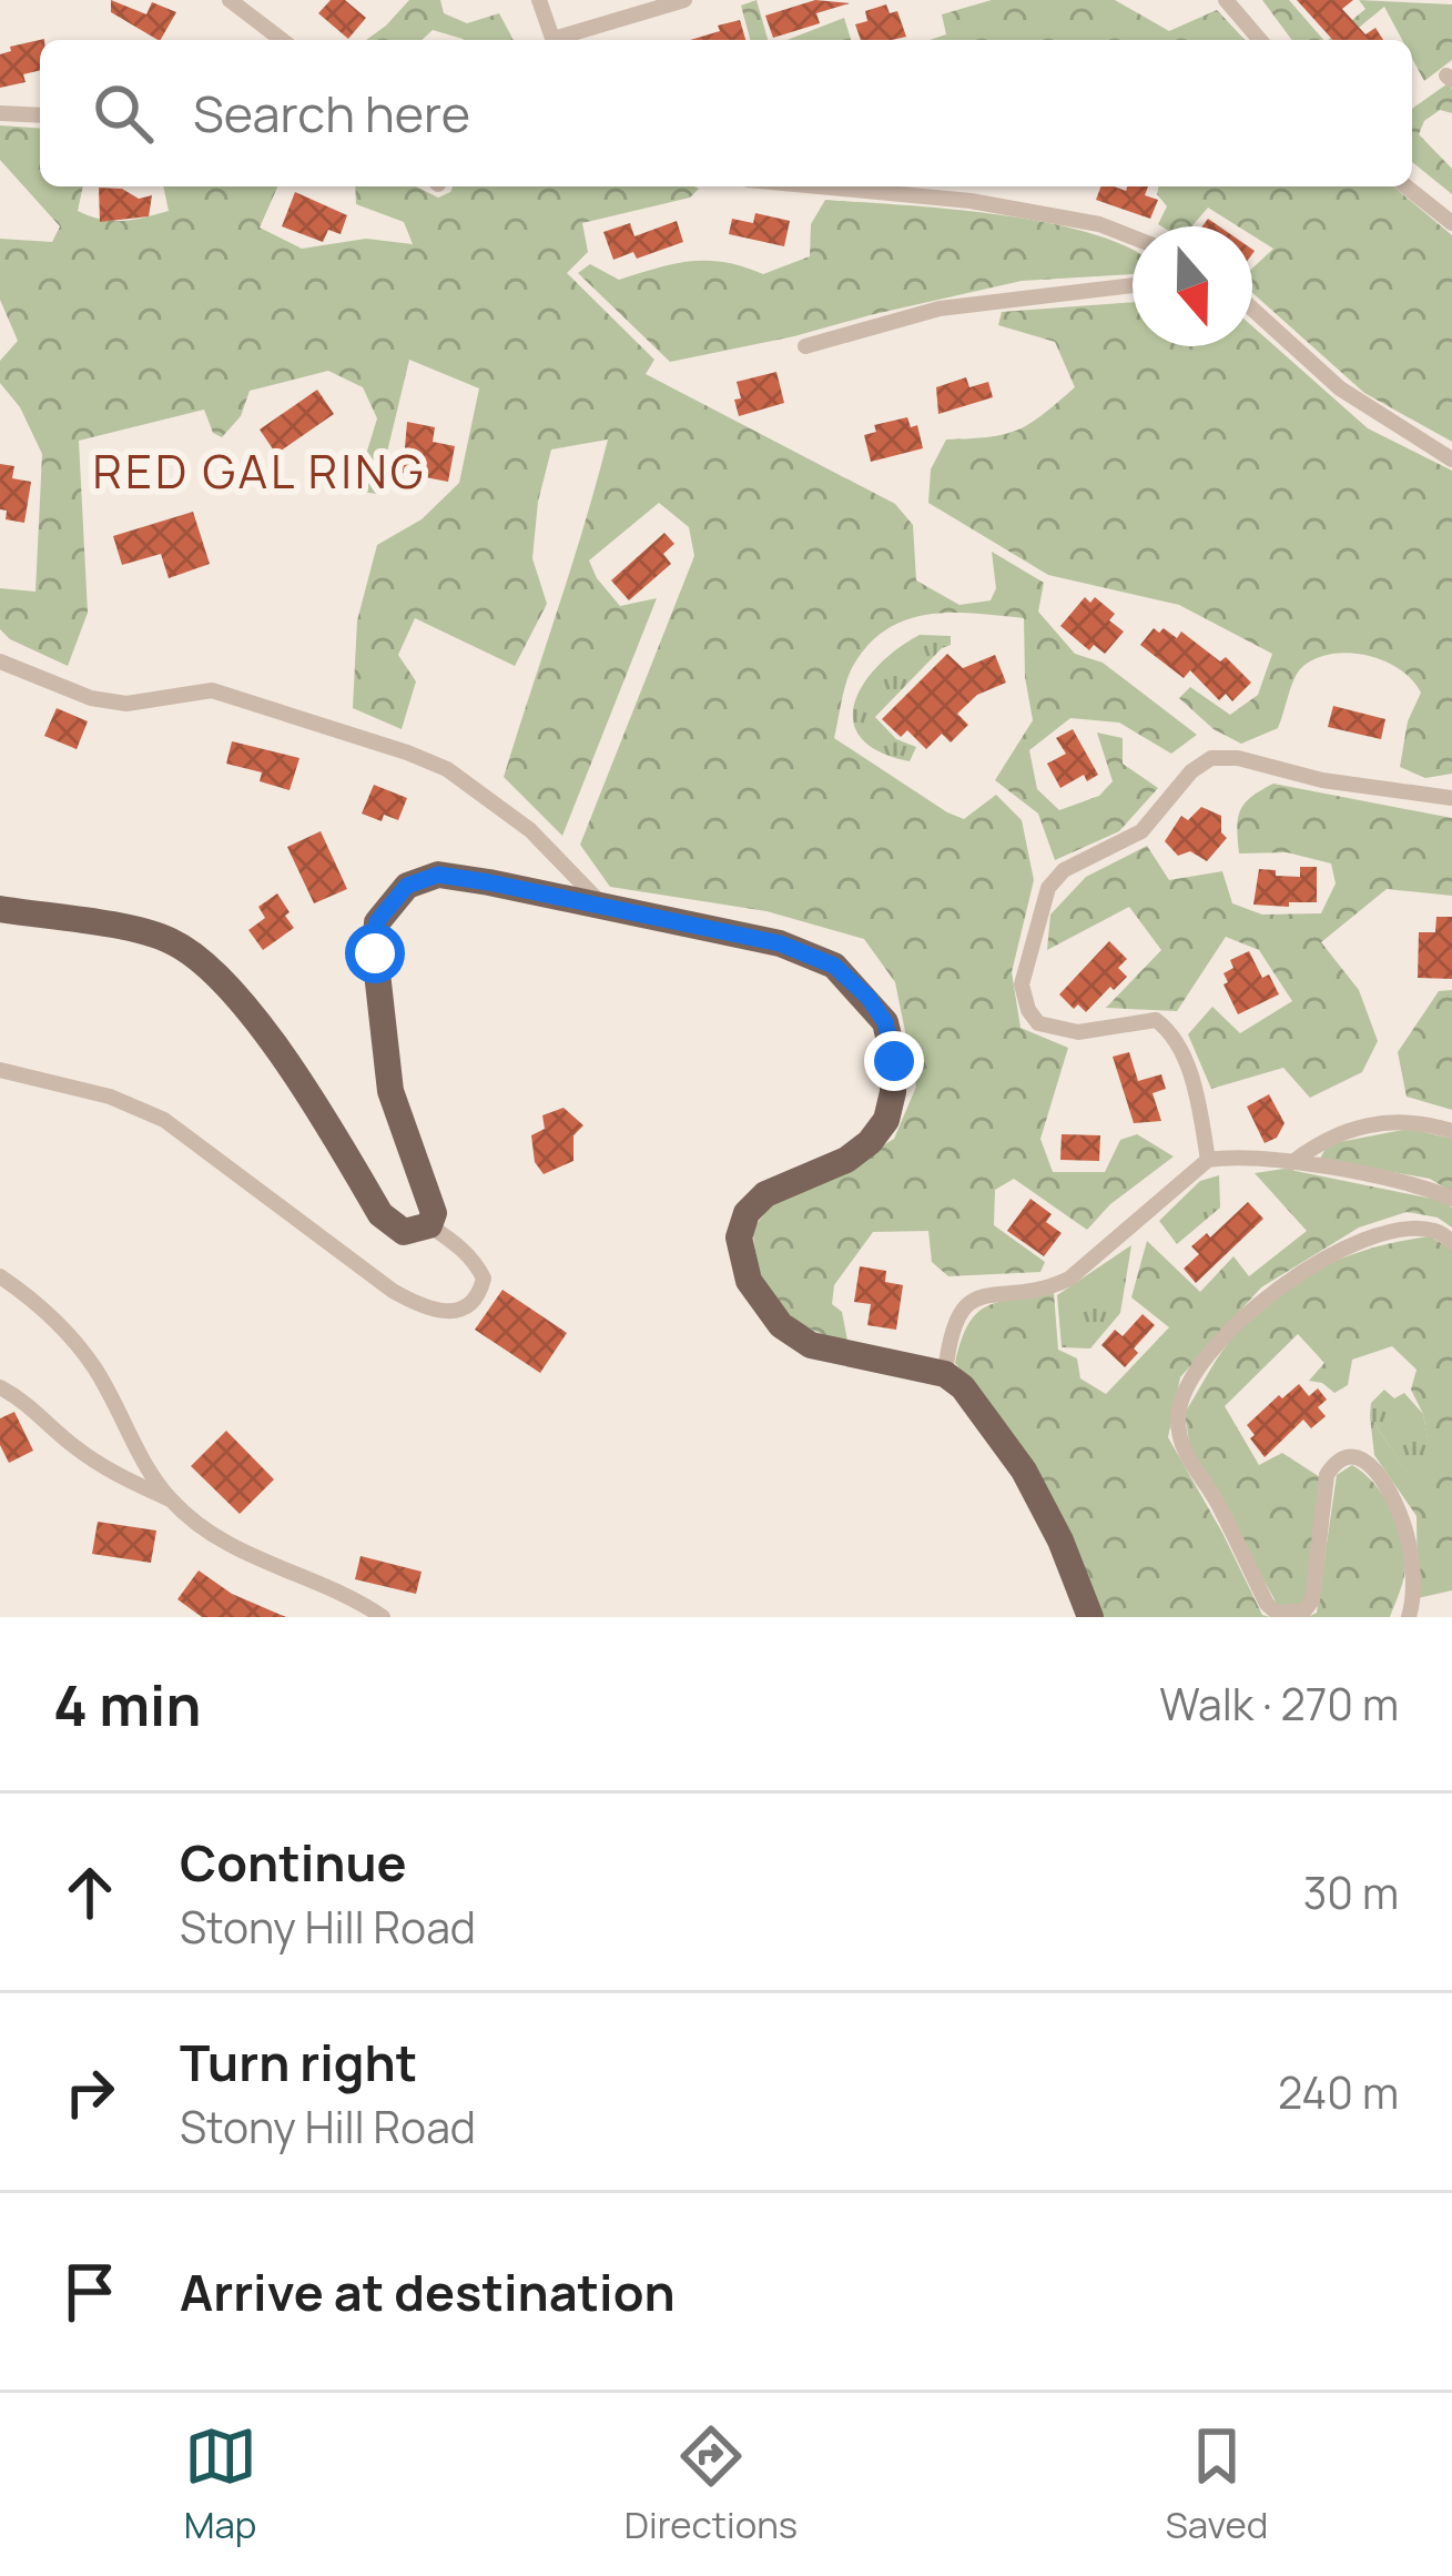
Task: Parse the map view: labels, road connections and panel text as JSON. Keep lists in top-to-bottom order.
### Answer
{
  "districts": ["RED GAL RING"],
  "north": "bottom",
  "page": {
    "search": "Search here",
    "heading": ["4 min", "Walk · 270 m"],
    "list": [
      ["Continue", "Stony Hill Road", "30 m"],
      ["Turn right", "Stony Hill Road", "240 m"],
      "Arrive at destination"
    ],
    "nav": ["Map", "Directions", "Saved"]
  }
}
